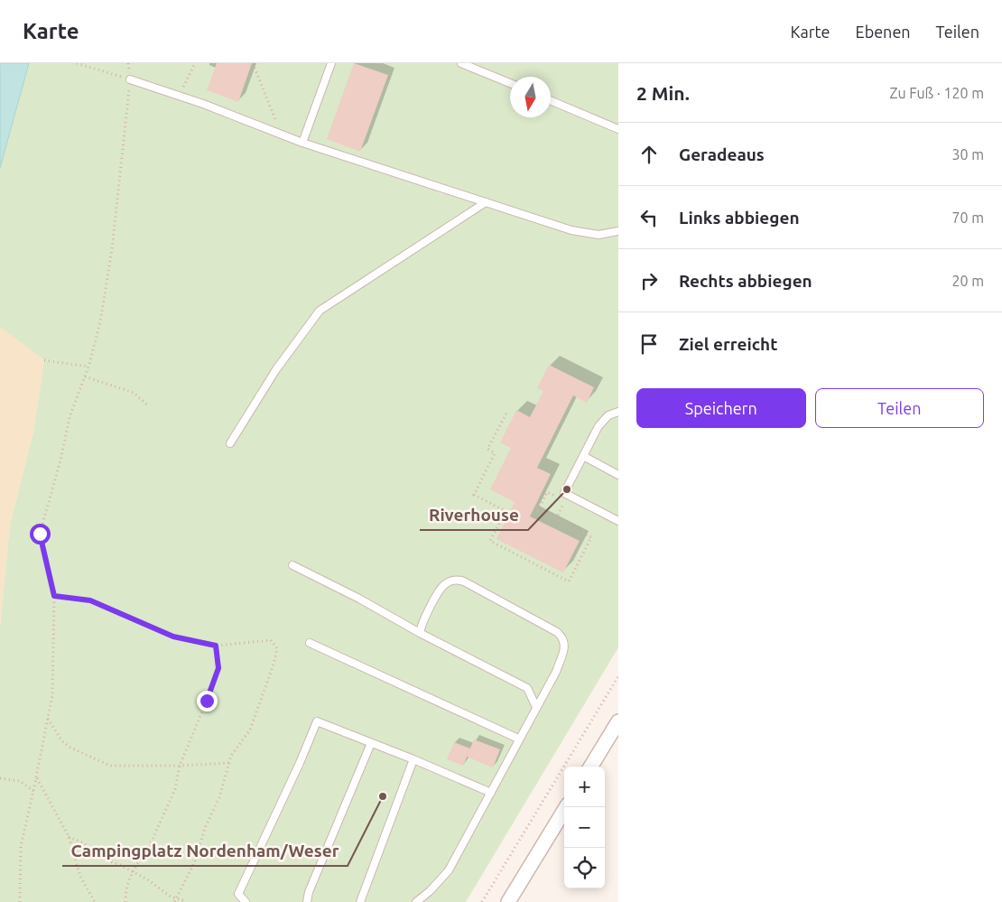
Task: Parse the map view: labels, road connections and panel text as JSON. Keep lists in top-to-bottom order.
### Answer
{
  "places": ["Riverhouse", "Campingplatz Nordenham/Weser"],
  "north": "bottom",
  "page": {
    "header": "Karte",
    "nav": ["Karte", "Ebenen", "Teilen"],
    "heading": ["2 Min.", "Zu Fuß · 120 m"],
    "list": [
      ["Geradeaus", "30 m"],
      ["Links abbiegen", "70 m"],
      ["Rechts abbiegen", "20 m"],
      "Ziel erreicht"
    ],
    "buttons": ["Speichern", "Teilen"],
    "map_buttons": ["+", "−"]
  }
}
